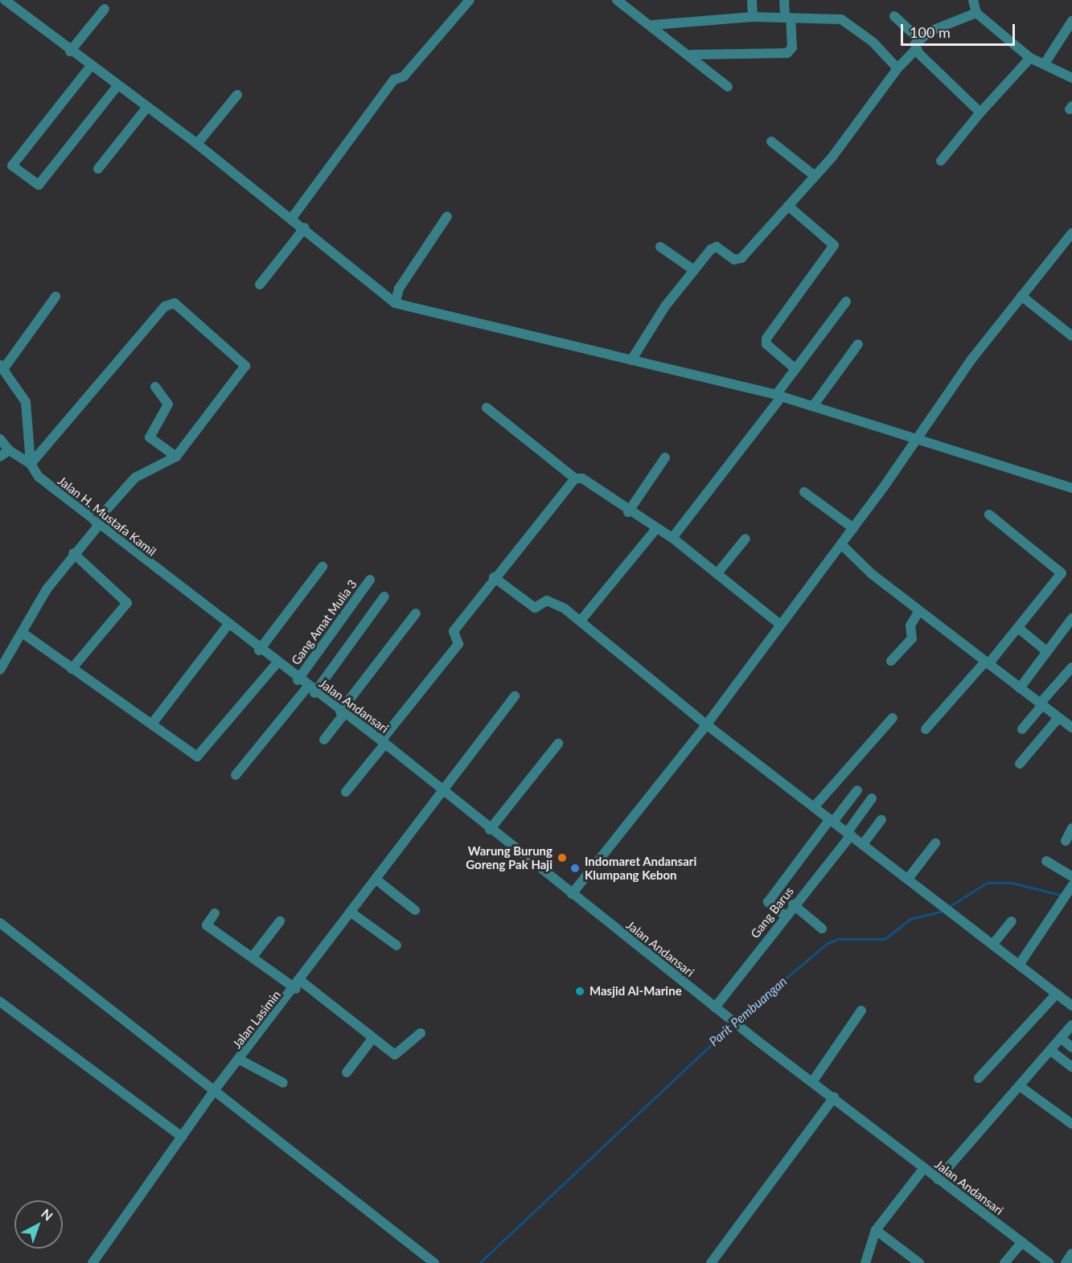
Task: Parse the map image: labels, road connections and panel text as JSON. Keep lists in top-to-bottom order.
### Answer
{
  "streets": {
    "street": [
      "Jalan H. Mustafa Kamil",
      "Gang Amat Mulia 3",
      "Jalan Andansari",
      "Gang Barus",
      "Jalan Lasimin"
    ]
  },
  "crossings": [
    ["Jalan H. Mustafa Kamil", "Jalan Andansari"],
    ["Gang Amat Mulia 3", "Jalan Andansari"],
    ["Jalan Andansari", "Gang Barus"],
    ["Jalan Andansari", "Jalan Lasimin"]
  ],
  "water": ["Parit Pembuangan"],
  "places": ["Warung Burung Goreng Pak Haji", "Indomaret Andansari Klumpang Kebon", "Masjid Al-Marine"],
  "scale_bar": "100 m",
  "north": "top right"
}
